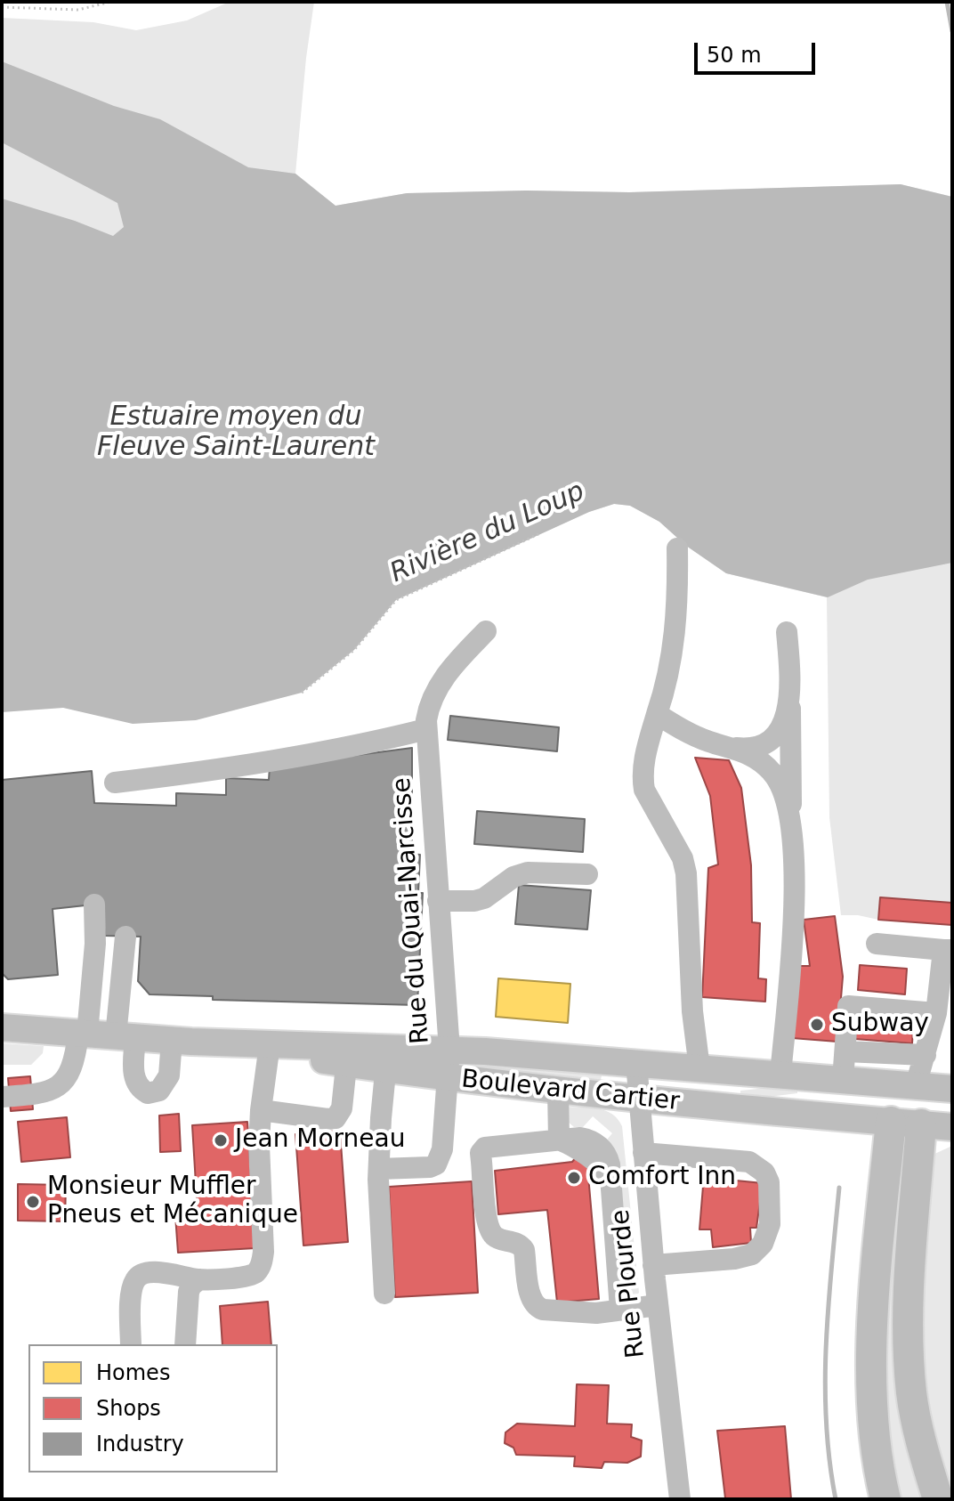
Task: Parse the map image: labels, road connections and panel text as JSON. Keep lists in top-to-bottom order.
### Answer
{
  "streets": {
    "main road": ["Boulevard Cartier"],
    "street": ["Rue du Quai-Narcisse", "Rue Plourde"]
  },
  "crossings": [
    ["Rue du Quai-Narcisse", "Boulevard Cartier"],
    ["Boulevard Cartier", "Rue Plourde"]
  ],
  "water": ["Estuaire moyen du Fleuve Saint-Laurent", "Rivière du Loup"],
  "places": [
    "Subway",
    "Jean Morneau",
    "Comfort Inn",
    "Monsieur Muffler Pneus et Mécanique"
  ],
  "legend": ["Homes", "Shops", "Industry"],
  "scale_bar": "50 m"
}
